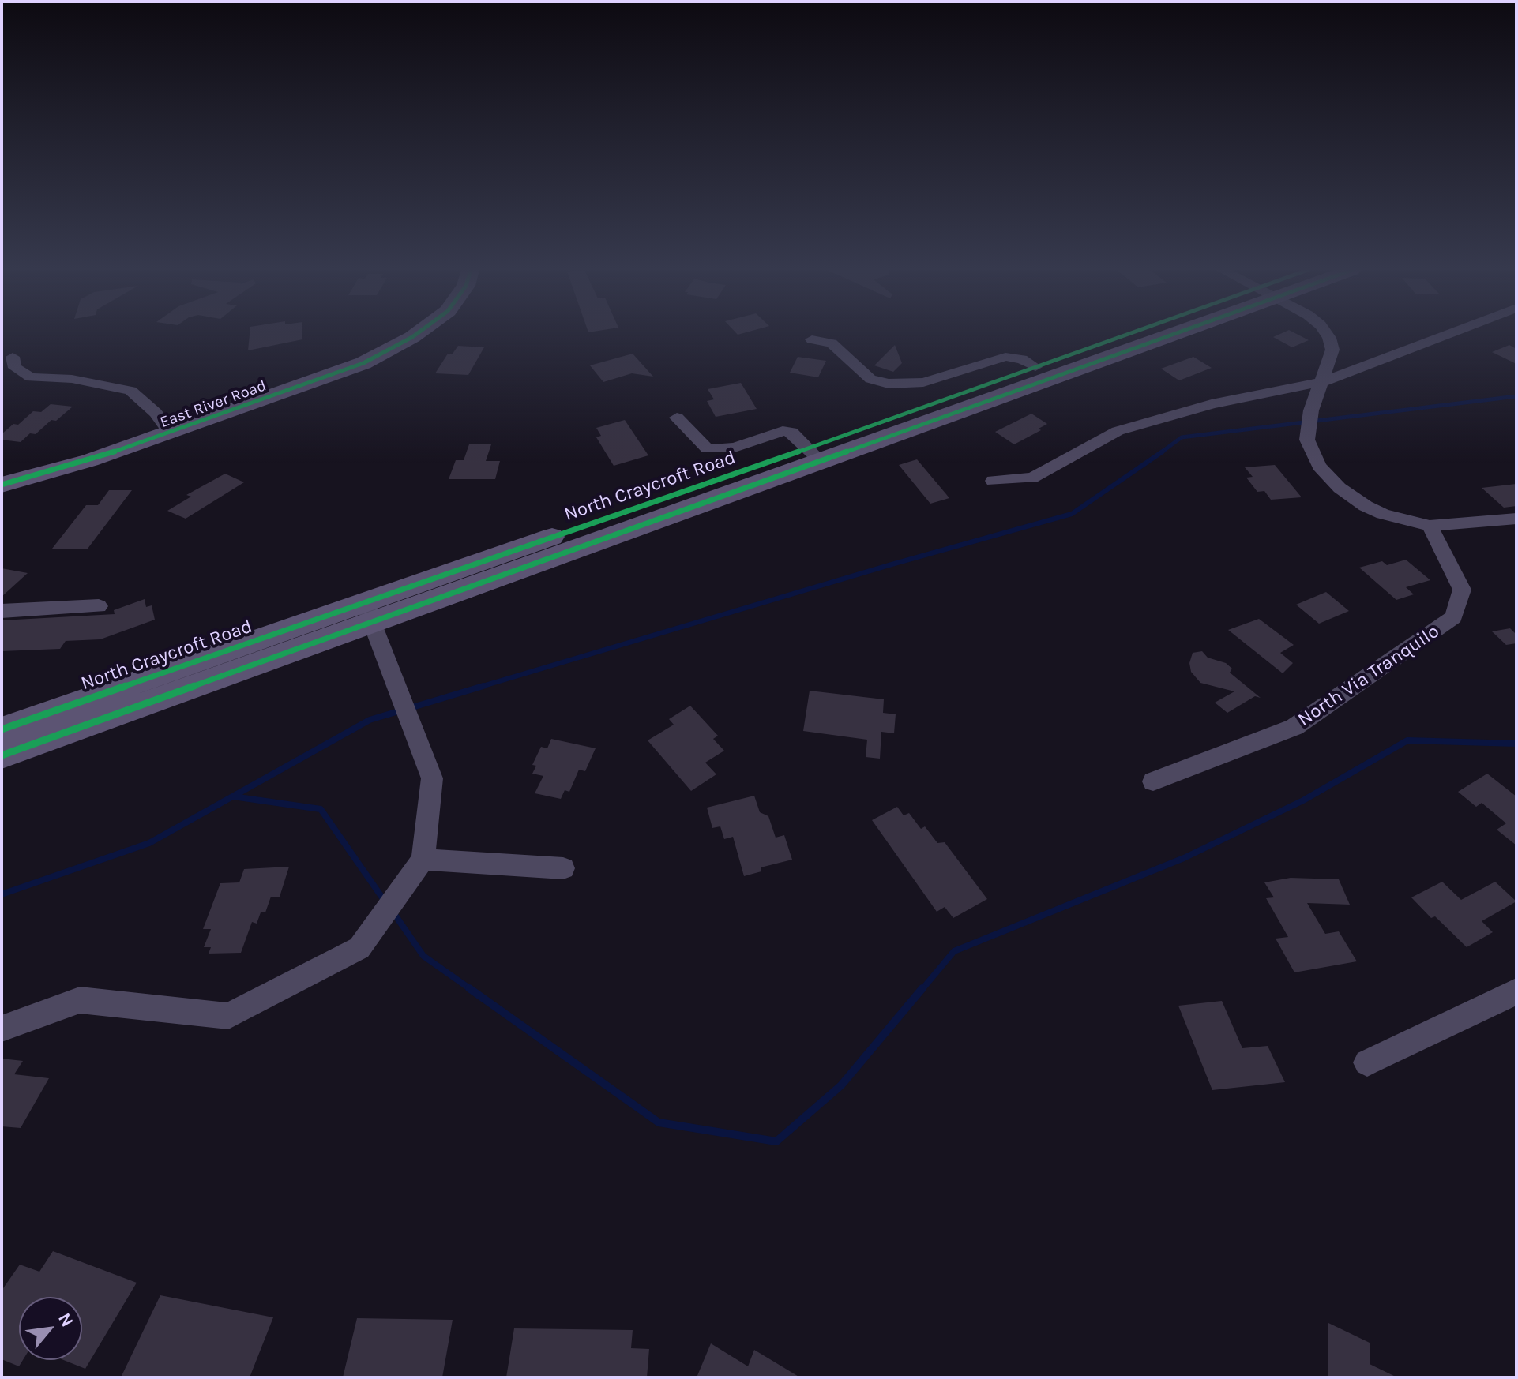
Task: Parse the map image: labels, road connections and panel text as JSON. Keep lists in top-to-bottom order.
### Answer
{
  "streets": {
    "main road": ["East River Road", "North Craycroft Road"],
    "street": ["North Via Tranquilo"]
  },
  "north": "top right"
}
